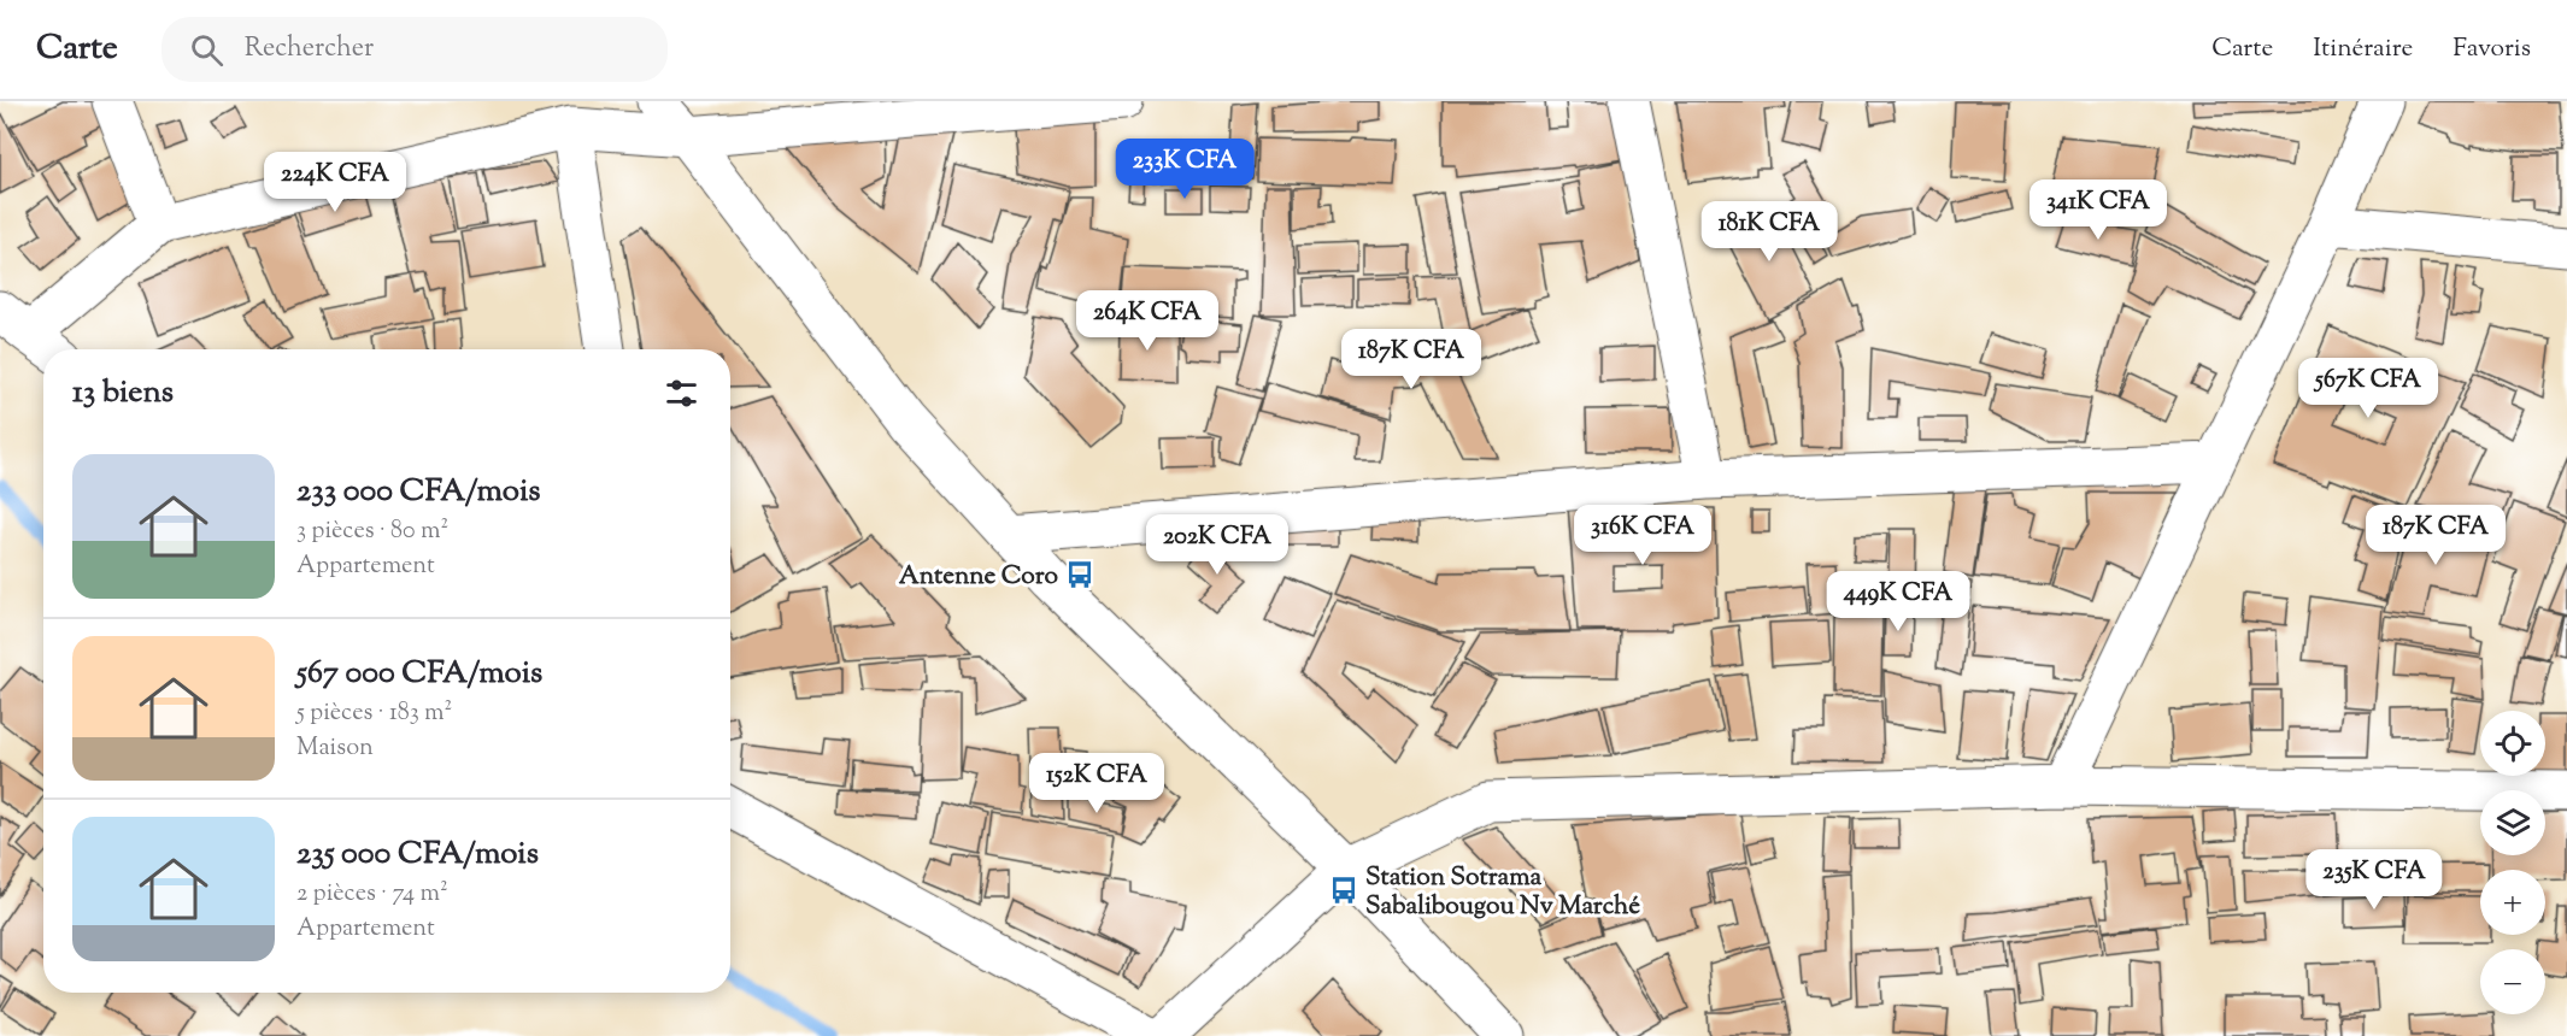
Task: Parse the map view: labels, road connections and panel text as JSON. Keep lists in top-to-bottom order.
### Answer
{
  "places": {
    "bus stop": ["Antenne Coro", "Station Sotrama Sabalibougou Nv Marché"]
  },
  "page": {
    "header": "Carte",
    "search": "Rechercher",
    "nav": ["Carte", "Itinéraire", "Favoris"],
    "price": [
      "233K CFA",
      "224K CFA",
      "341K CFA",
      "181K CFA",
      "264K CFA",
      "187K CFA",
      "567K CFA",
      "316K CFA",
      "187K CFA",
      "202K CFA",
      "449K CFA",
      "152K CFA",
      "235K CFA"
    ],
    "heading": "13 biens",
    "list": [
      {
        "name": "233 000 CFA/mois",
        "note": "3 pièces · 80 m² · Appartement"
      },
      {
        "name": "567 000 CFA/mois",
        "note": "5 pièces · 183 m² · Maison"
      },
      {
        "name": "235 000 CFA/mois",
        "note": "2 pièces · 74 m² · Appartement"
      }
    ],
    "map_buttons": ["+", "−"]
  }
}
